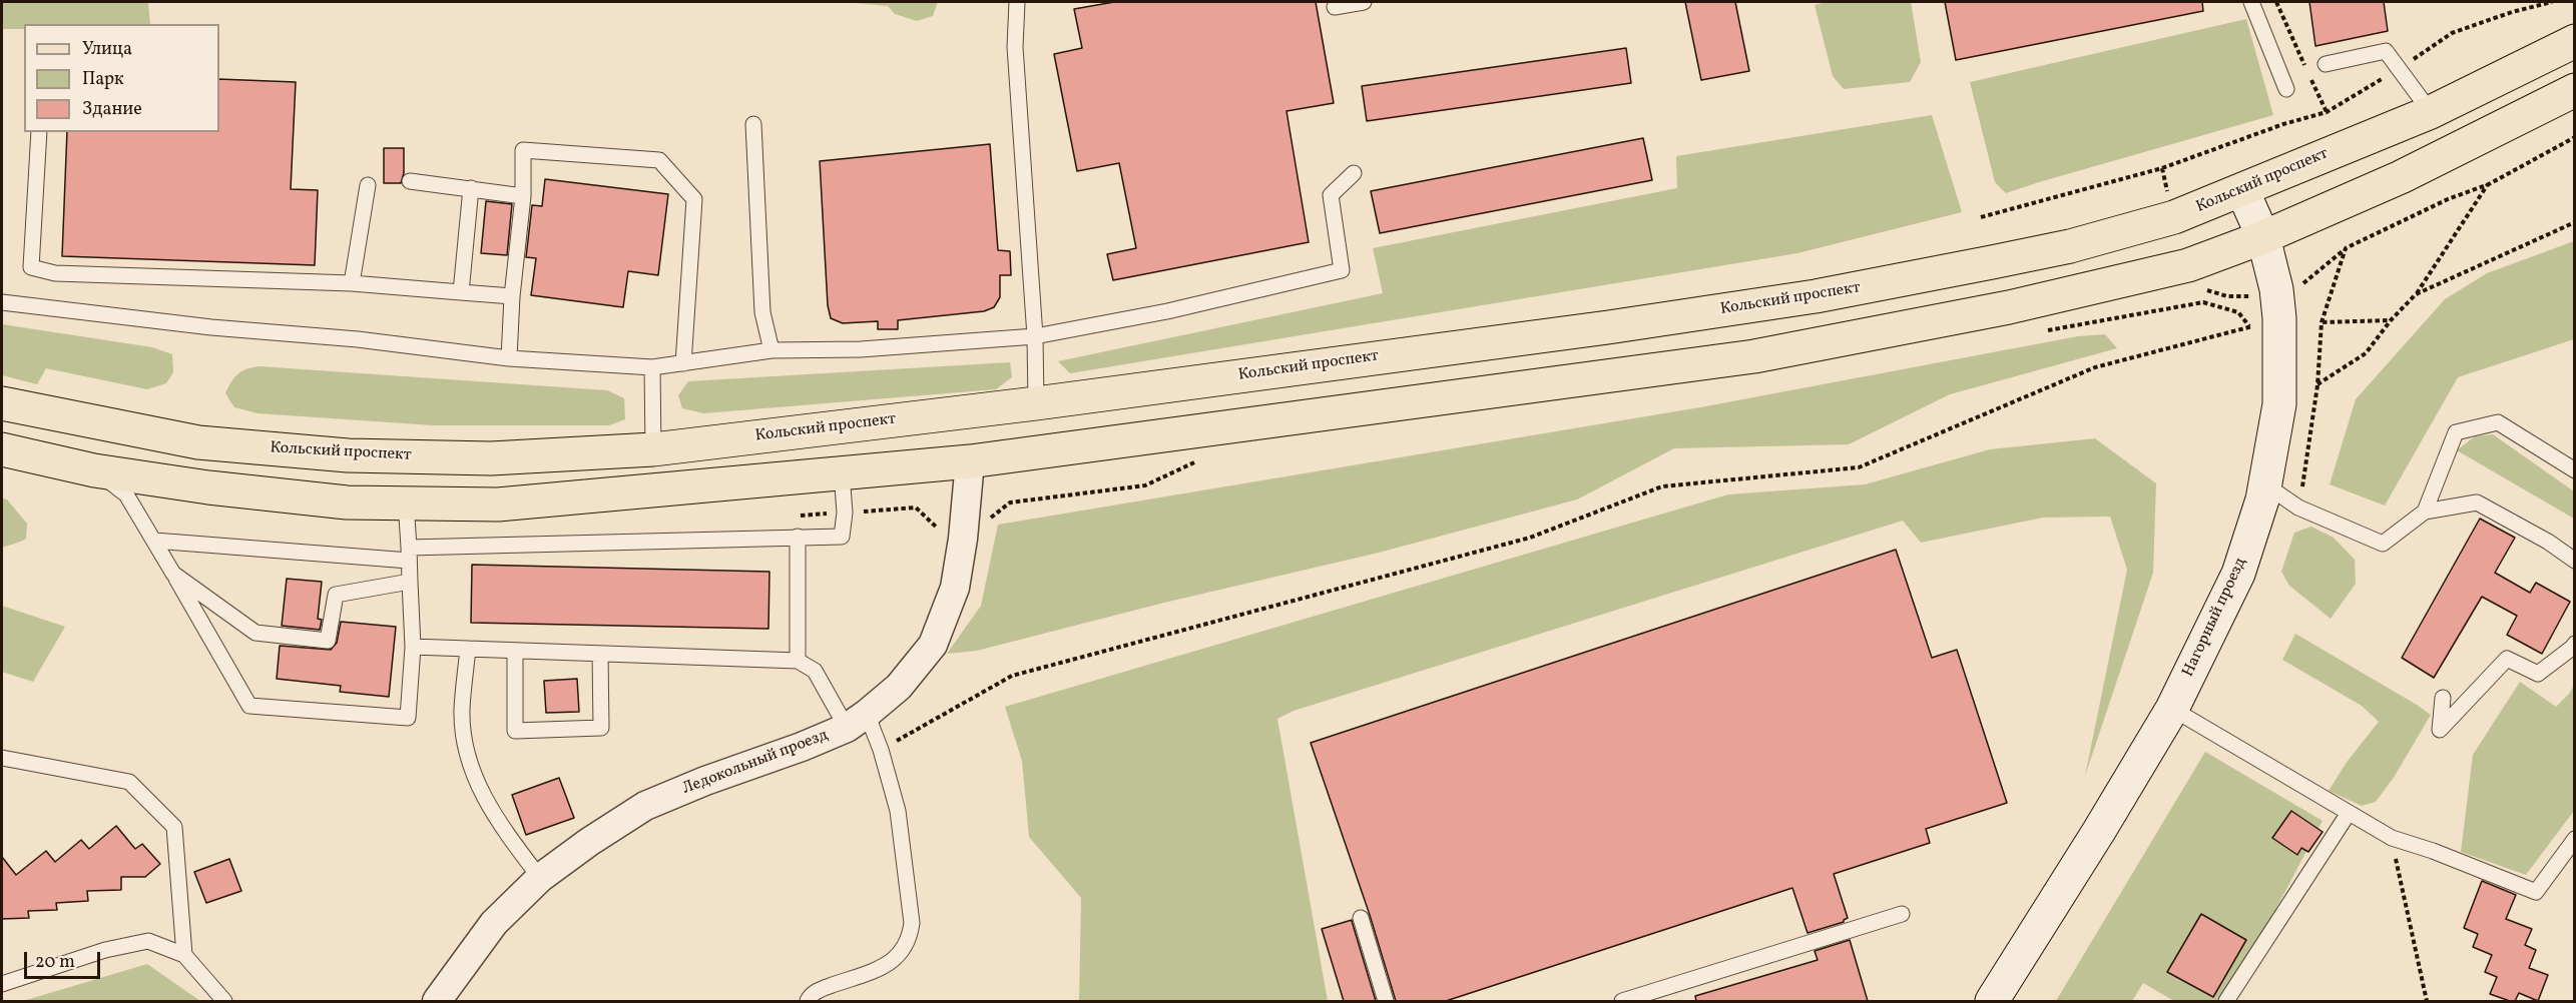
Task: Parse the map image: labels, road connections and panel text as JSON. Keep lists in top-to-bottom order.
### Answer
{
  "streets": {
    "main road": ["Кольский проспект", "Нагорный проезд"],
    "street": ["Ледокольный проезд"]
  },
  "crossings": [
    ["Кольский проспект", "Нагорный проезд"]
  ],
  "legend": ["Улица", "Парк", "Здание"],
  "scale_bar": "20 m"
}
